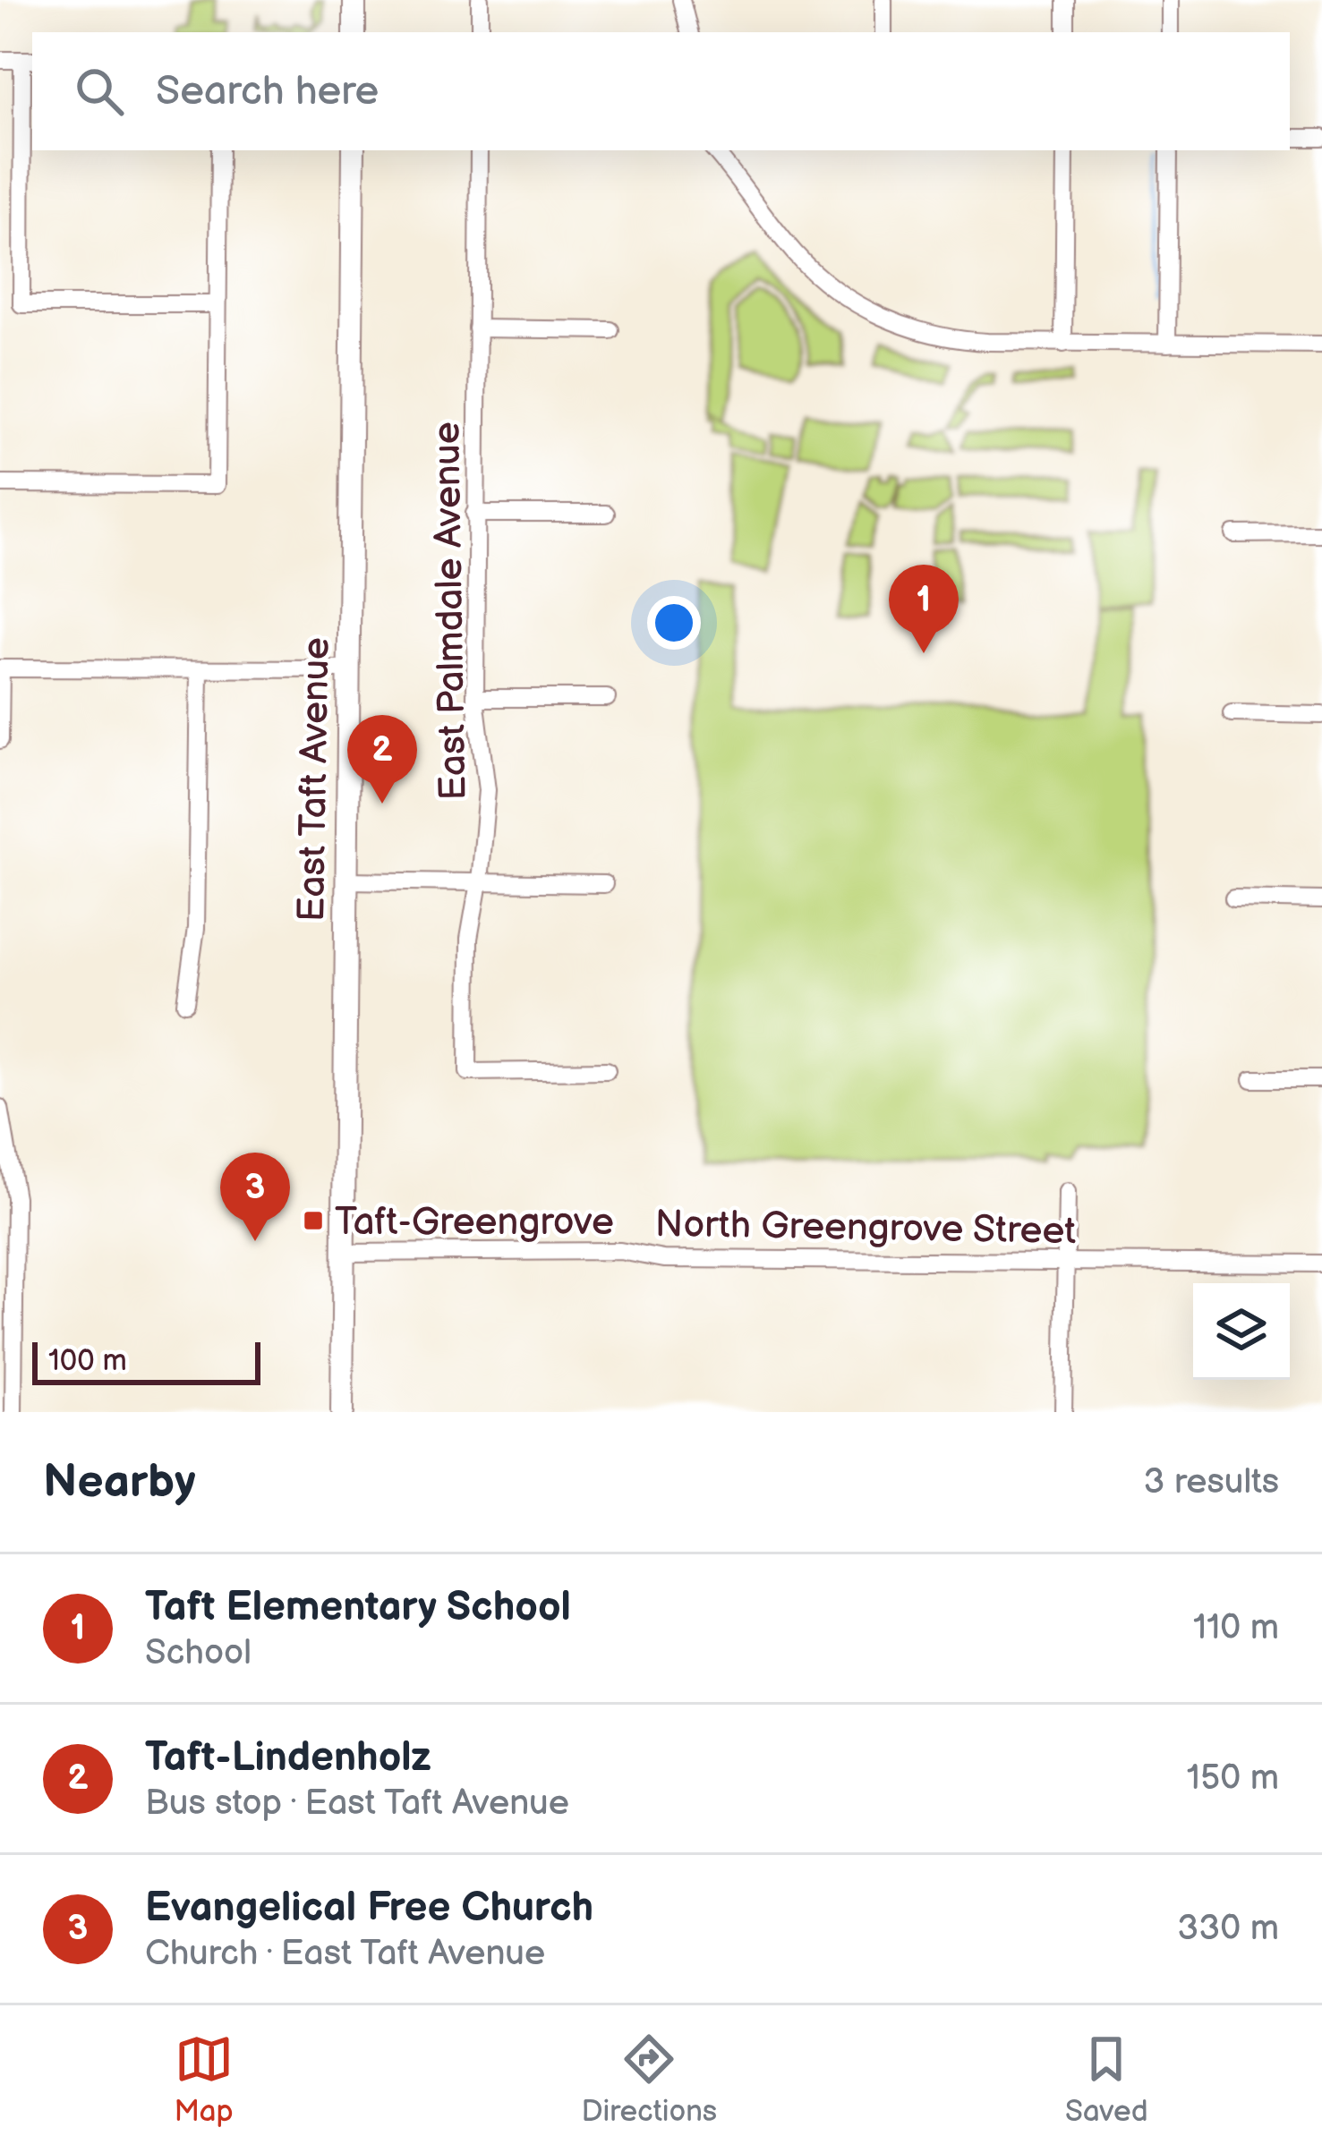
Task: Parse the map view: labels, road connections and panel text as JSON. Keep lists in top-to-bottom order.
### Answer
{
  "streets": {
    "main road": ["East Taft Avenue"],
    "street": ["East Palmdale Avenue", "North Greengrove Street"]
  },
  "crossings": [
    ["East Taft Avenue", "North Greengrove Street"]
  ],
  "places": {
    "transit": ["Taft-Greengrove"]
  },
  "scale_bar": "100 m",
  "page": {
    "search": "Search here",
    "pins": ["1", "2", "3"],
    "scale": "100 m",
    "heading": ["Nearby", "3 results"],
    "list": [
      {
        "mark": "1",
        "name": "Taft Elementary School",
        "note": "School",
        "value": "110 m"
      },
      {
        "mark": "2",
        "name": "Taft-Lindenholz",
        "note": "Bus stop · East Taft Avenue",
        "value": "150 m"
      },
      {
        "mark": "3",
        "name": "Evangelical Free Church",
        "note": "Church · East Taft Avenue",
        "value": "330 m"
      }
    ],
    "nav": ["Map", "Directions", "Saved"]
  }
}
